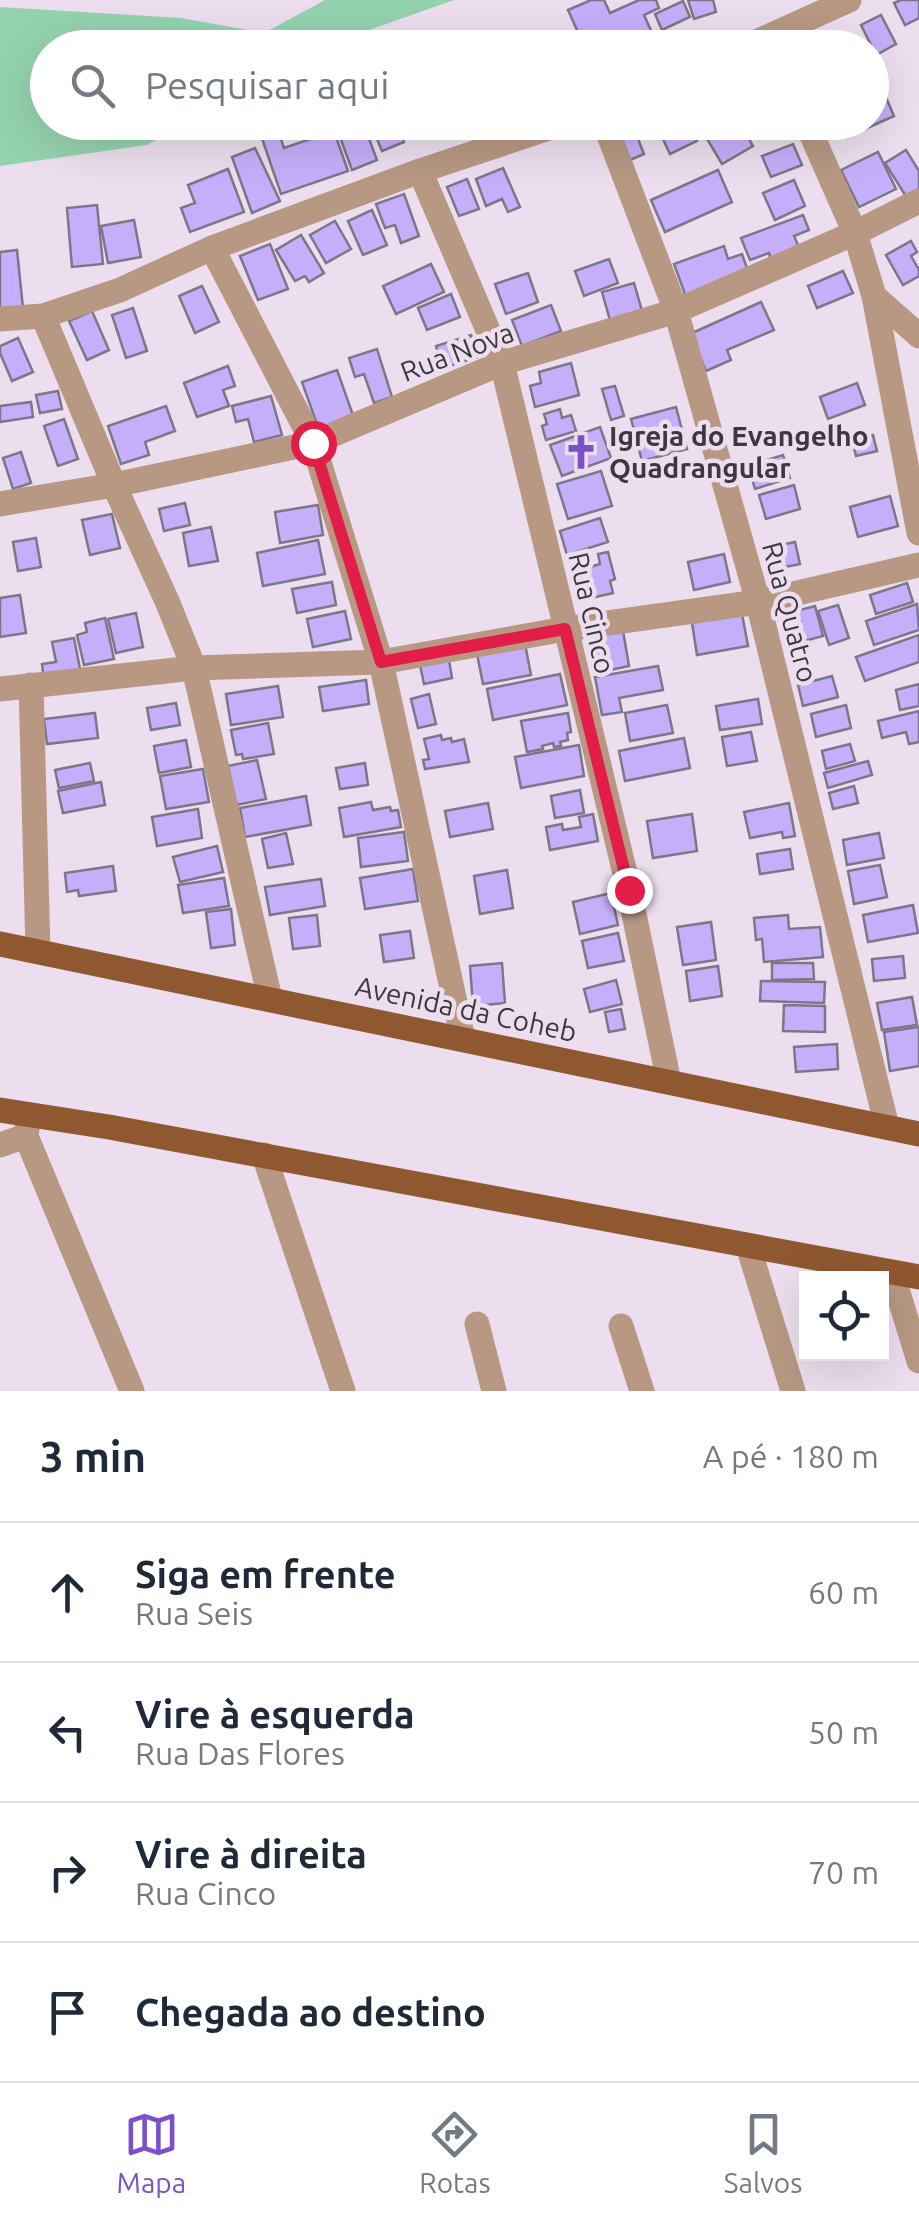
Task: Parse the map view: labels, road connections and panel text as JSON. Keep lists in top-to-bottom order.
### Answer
{
  "streets": {
    "main road": ["Avenida da Coheb"],
    "street": ["Rua Nova", "Rua Quatro", "Rua Cinco"]
  },
  "crossings": [
    ["Rua Nova", "Rua Quatro"],
    ["Rua Nova", "Rua Cinco"],
    ["Rua Quatro", "Avenida da Coheb"],
    ["Rua Cinco", "Avenida da Coheb"]
  ],
  "places": {
    "church": ["Igreja do Evangelho Quadrangular"]
  },
  "page": {
    "search": "Pesquisar aqui",
    "heading": ["3 min", "A pé · 180 m"],
    "list": [
      ["Siga em frente", "Rua Seis", "60 m"],
      ["Vire à esquerda", "Rua Das Flores", "50 m"],
      ["Vire à direita", "Rua Cinco", "70 m"],
      "Chegada ao destino"
    ],
    "nav": ["Mapa", "Rotas", "Salvos"]
  }
}
